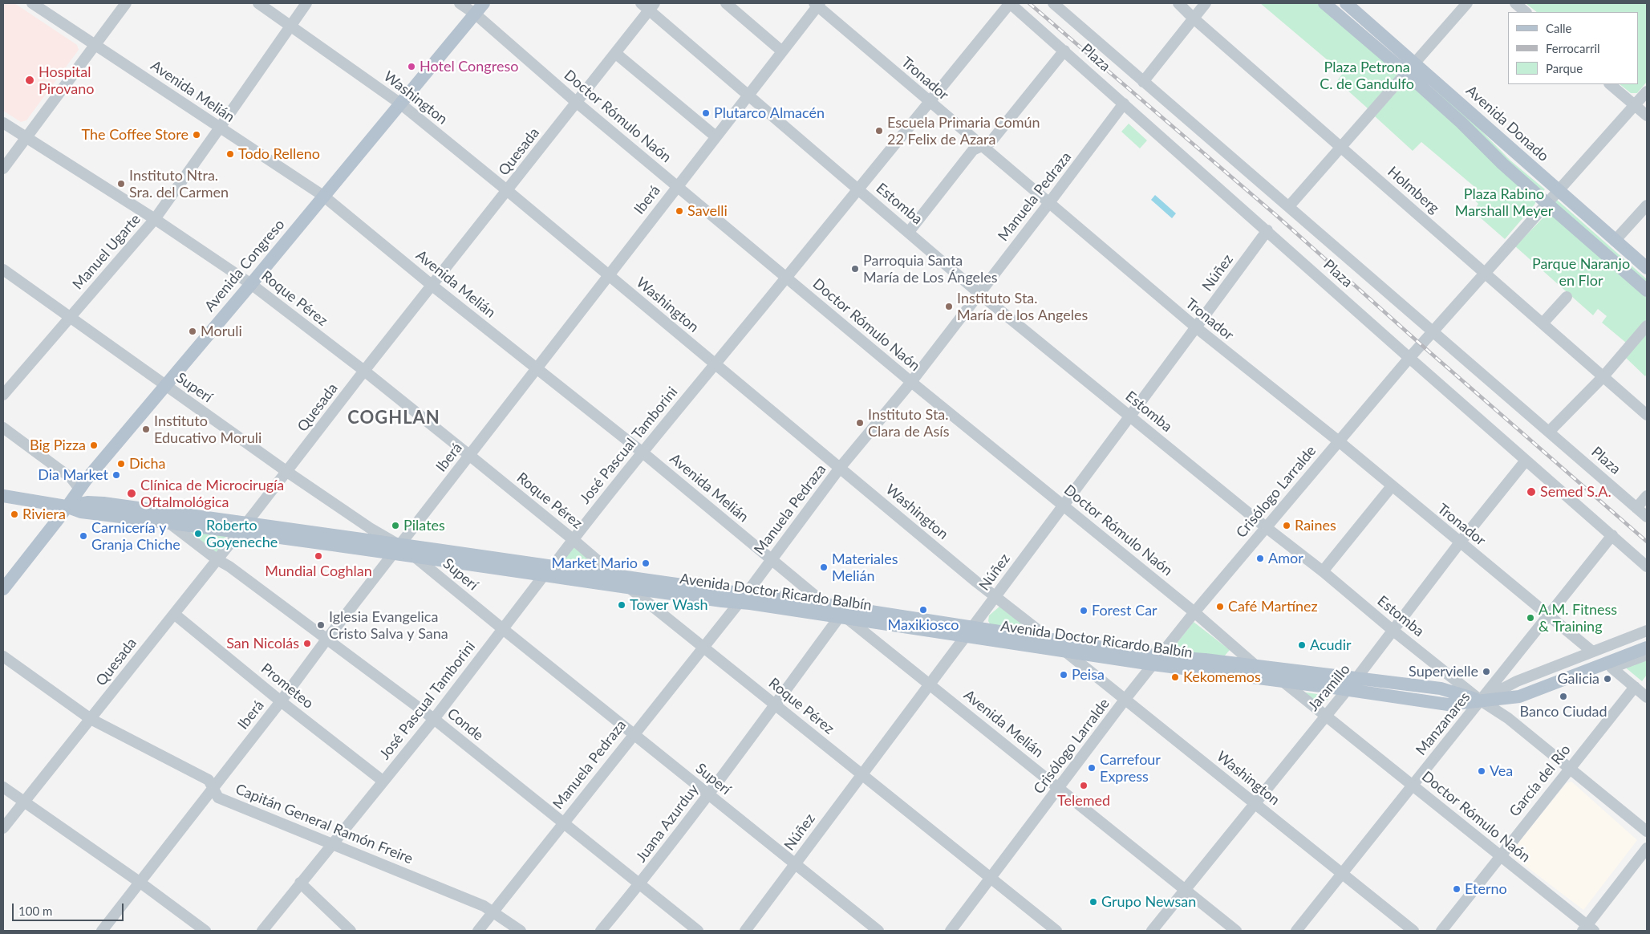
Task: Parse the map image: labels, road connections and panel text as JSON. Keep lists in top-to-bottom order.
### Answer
{
  "streets": {
    "main road": ["Avenida Donado", "Avenida Congreso", "Avenida Doctor Ricardo Balbín"],
    "street": [
      "Plaza",
      "Tronador",
      "Avenida Melián",
      "Washington",
      "Doctor Rómulo Naón",
      "Quesada",
      "Holmberg",
      "Manuela Pedraza",
      "Iberá",
      "Estomba",
      "Manuel Ugarte",
      "Núñez",
      "Roque Pérez",
      "Superí",
      "José Pascual Tamborini",
      "Crisólogo Larralde",
      "Prometeo",
      "Jaramillo",
      "Manzanares",
      "Conde",
      "García del Río",
      "Juana Azurduy",
      "Capitán General Ramón Freire"
    ]
  },
  "crossings": [
    ["Plaza", "Manuela Pedraza"],
    ["Plaza", "Núñez"],
    ["Plaza", "José Pascual Tamborini"],
    ["Plaza", "Crisólogo Larralde"],
    ["Plaza", "Jaramillo"],
    ["Plaza", "Manzanares"],
    ["Tronador", "Manuela Pedraza"],
    ["Tronador", "Iberá"],
    ["Tronador", "Núñez"],
    ["Tronador", "José Pascual Tamborini"],
    ["Tronador", "Crisólogo Larralde"],
    ["Tronador", "Avenida Doctor Ricardo Balbín"],
    ["Tronador", "Jaramillo"],
    ["Tronador", "Manzanares"],
    ["Avenida Melián", "Quesada"],
    ["Avenida Melián", "Manuela Pedraza"],
    ["Avenida Melián", "Iberá"],
    ["Avenida Melián", "Manuel Ugarte"],
    ["Avenida Melián", "Avenida Congreso"],
    ["Avenida Melián", "Núñez"],
    ["Avenida Melián", "José Pascual Tamborini"],
    ["Avenida Melián", "Crisólogo Larralde"],
    ["Avenida Melián", "Avenida Doctor Ricardo Balbín"],
    ["Avenida Melián", "Jaramillo"],
    ["Avenida Melián", "Juana Azurduy"],
    ["Washington", "Quesada"],
    ["Washington", "Manuela Pedraza"],
    ["Washington", "Iberá"],
    ["Washington", "Manuel Ugarte"],
    ["Washington", "Avenida Congreso"],
    ["Washington", "Núñez"],
    ["Washington", "José Pascual Tamborini"],
    ["Washington", "Crisólogo Larralde"],
    ["Washington", "Avenida Doctor Ricardo Balbín"],
    ["Washington", "Jaramillo"],
    ["Washington", "Manzanares"],
    ["Doctor Rómulo Naón", "Quesada"],
    ["Doctor Rómulo Naón", "Manuela Pedraza"],
    ["Doctor Rómulo Naón", "Iberá"],
    ["Doctor Rómulo Naón", "Avenida Congreso"],
    ["Doctor Rómulo Naón", "Núñez"],
    ["Doctor Rómulo Naón", "José Pascual Tamborini"],
    ["Doctor Rómulo Naón", "Crisólogo Larralde"],
    ["Doctor Rómulo Naón", "Avenida Doctor Ricardo Balbín"],
    ["Doctor Rómulo Naón", "Jaramillo"],
    ["Doctor Rómulo Naón", "Manzanares"],
    ["Doctor Rómulo Naón", "García del Río"],
    ["Avenida Donado", "Crisólogo Larralde"],
    ["Quesada", "Estomba"],
    ["Quesada", "Roque Pérez"],
    ["Quesada", "Superí"],
    ["Quesada", "Avenida Doctor Ricardo Balbín"],
    ["Quesada", "Prometeo"],
    ["Quesada", "Conde"],
    ["Quesada", "Capitán General Ramón Freire"],
    ["Holmberg", "Crisólogo Larralde"],
    ["Manuela Pedraza", "Estomba"],
    ["Manuela Pedraza", "Roque Pérez"],
    ["Manuela Pedraza", "Superí"],
    ["Manuela Pedraza", "Avenida Doctor Ricardo Balbín"],
    ["Manuela Pedraza", "Conde"],
    ["Manuela Pedraza", "Capitán General Ramón Freire"],
    ["Iberá", "Estomba"],
    ["Iberá", "Roque Pérez"],
    ["Iberá", "Superí"],
    ["Iberá", "Avenida Doctor Ricardo Balbín"],
    ["Iberá", "Prometeo"],
    ["Iberá", "Conde"],
    ["Iberá", "Capitán General Ramón Freire"],
    ["Estomba", "Núñez"],
    ["Estomba", "José Pascual Tamborini"],
    ["Estomba", "Crisólogo Larralde"],
    ["Estomba", "Avenida Doctor Ricardo Balbín"],
    ["Estomba", "Jaramillo"],
    ["Estomba", "Manzanares"],
    ["Estomba", "García del Río"],
    ["Manuel Ugarte", "Roque Pérez"],
    ["Manuel Ugarte", "Superí"],
    ["Avenida Congreso", "Roque Pérez"],
    ["Avenida Congreso", "Superí"],
    ["Avenida Congreso", "Avenida Doctor Ricardo Balbín"],
    ["Núñez", "Roque Pérez"],
    ["Núñez", "Superí"],
    ["Núñez", "Avenida Doctor Ricardo Balbín"],
    ["Roque Pérez", "José Pascual Tamborini"],
    ["Roque Pérez", "Crisólogo Larralde"],
    ["Roque Pérez", "Avenida Doctor Ricardo Balbín"],
    ["Roque Pérez", "Juana Azurduy"],
    ["Superí", "José Pascual Tamborini"],
    ["Superí", "Avenida Doctor Ricardo Balbín"],
    ["Superí", "Juana Azurduy"],
    ["José Pascual Tamborini", "Avenida Doctor Ricardo Balbín"],
    ["José Pascual Tamborini", "Prometeo"],
    ["José Pascual Tamborini", "Conde"],
    ["José Pascual Tamborini", "Capitán General Ramón Freire"],
    ["Crisólogo Larralde", "Avenida Doctor Ricardo Balbín"],
    ["Avenida Doctor Ricardo Balbín", "Jaramillo"],
    ["Avenida Doctor Ricardo Balbín", "Manzanares"],
    ["Avenida Doctor Ricardo Balbín", "Conde"],
    ["Avenida Doctor Ricardo Balbín", "Juana Azurduy"],
    ["Conde", "Juana Azurduy"]
  ],
  "districts": ["COGHLAN"],
  "parks": ["Plaza Petrona C. de Gandulfo", "Plaza Rabino Marshall Meyer", "Parque Naranjo en Flor"],
  "places": [
    "Hotel Congreso",
    "Hospital Pirovano",
    "Plutarco Almacén",
    "Escuela Primaria Común 22 Felix de Azara",
    "The Coffee Store",
    "Todo Relleno",
    "Instituto Ntra. Sra. del Carmen",
    "Savelli",
    "Parroquia Santa María de Los Ángeles",
    "Instituto Sta. María de los Angeles",
    "Moruli",
    "Instituto Sta. Clara de Asís",
    "Instituto Educativo Moruli",
    "Big Pizza",
    "Dicha",
    "Dia Market",
    "Semed S.A.",
    "Clínica de Microcirugía Oftalmológica",
    "Riviera",
    "Pilates",
    "Raines",
    "Roberto Goyeneche",
    "Carnicería y Granja Chiche",
    "Mundial Coghlan",
    "Amor",
    "Market Mario",
    "Materiales Melián",
    "Tower Wash",
    "Café Martínez",
    "Maxikiosco",
    "Forest Car",
    "A.M. Fitness & Training",
    "Iglesia Evangelica Cristo Salva y Sana",
    "San Nicolás",
    "Acudir",
    "Supervielle",
    "Peisa",
    "Kekomemos",
    "Galicia",
    "Banco Ciudad",
    "Carrefour Express",
    "Vea",
    "Telemed",
    "Eterno",
    "Grupo Newsan"
  ],
  "legend": ["Calle", "Ferrocarril", "Parque"],
  "scale_bar": "100 m"
}
